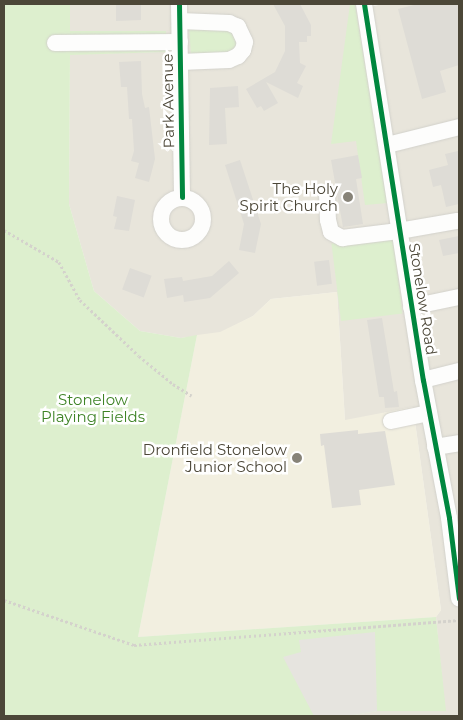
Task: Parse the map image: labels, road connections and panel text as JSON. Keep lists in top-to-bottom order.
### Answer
{
  "streets": {
    "street": ["Park Avenue", "Stonelow Road"]
  },
  "parks": ["Stonelow Playing Fields"],
  "places": ["The Holy Spirit Church", "Dronfield Stonelow Junior School"]
}
